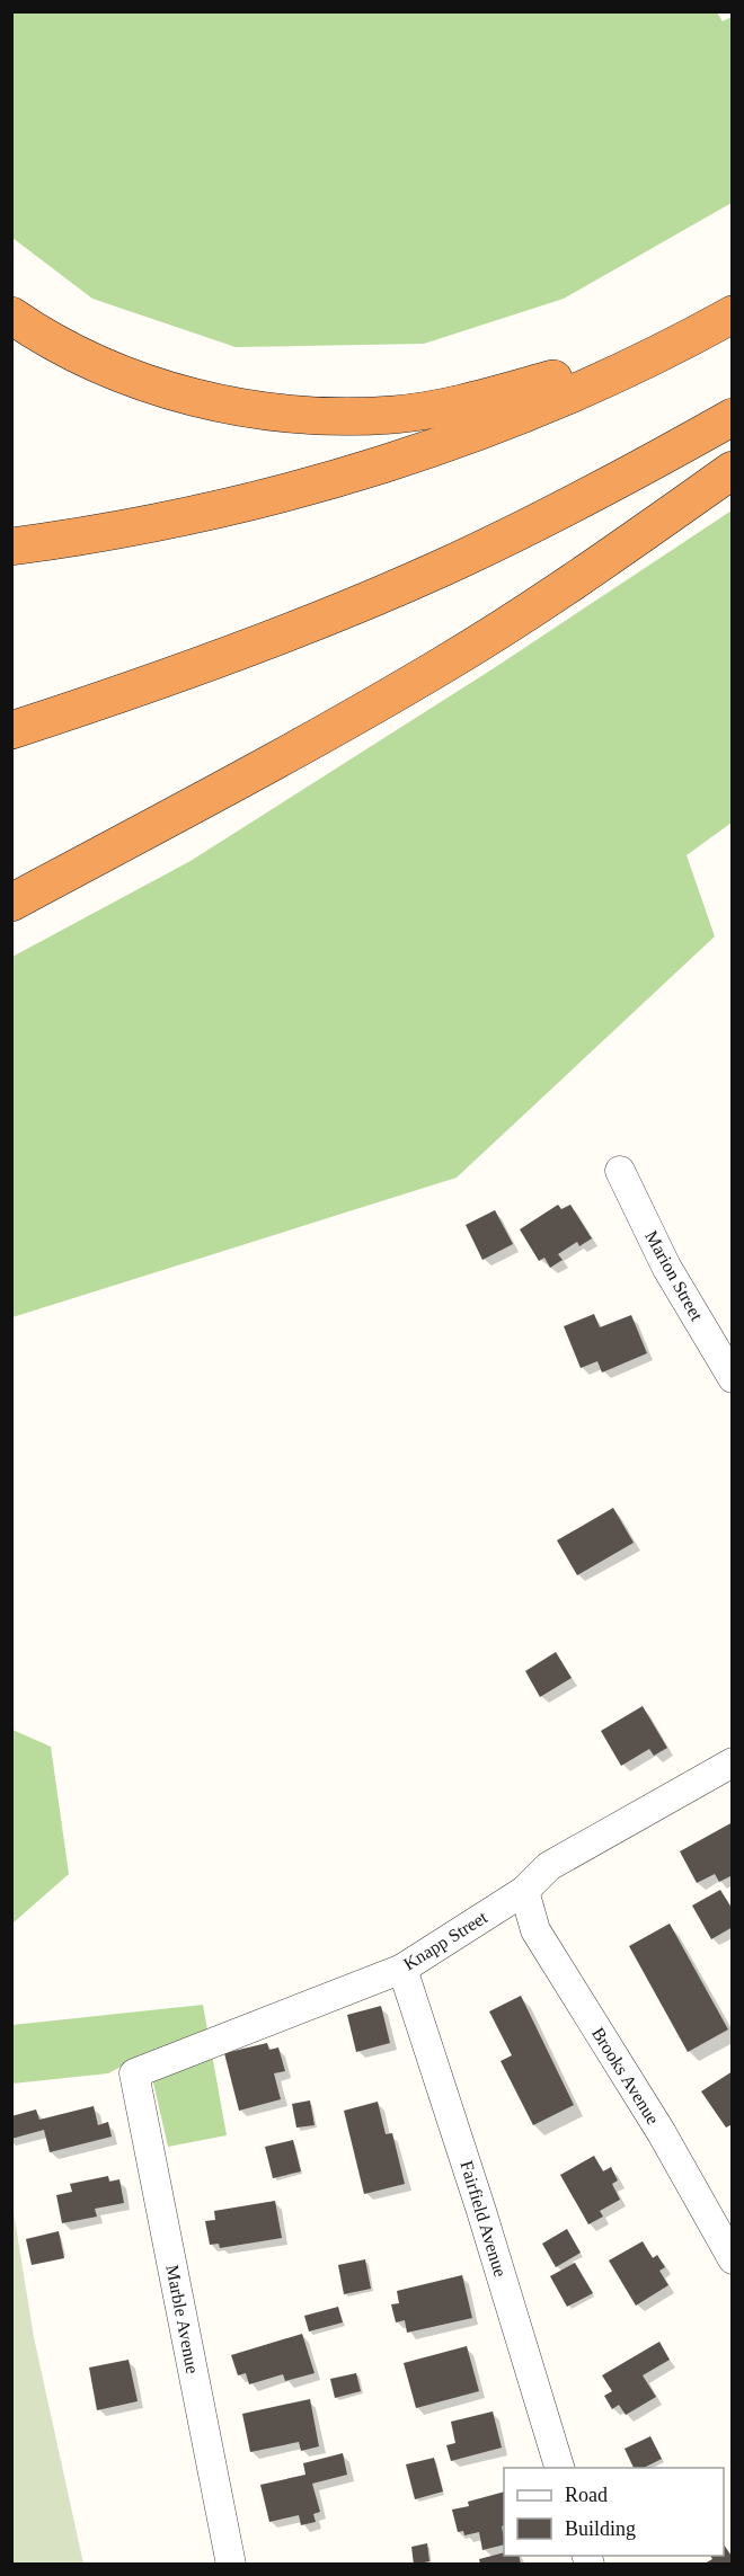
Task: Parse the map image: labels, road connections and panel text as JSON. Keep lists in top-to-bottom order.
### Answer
{
  "streets": {
    "street": [
      "Marion Street",
      "Knapp Street",
      "Brooks Avenue",
      "Fairfield Avenue",
      "Marble Avenue"
    ]
  },
  "crossings": [
    ["Knapp Street", "Brooks Avenue"],
    ["Knapp Street", "Fairfield Avenue"],
    ["Knapp Street", "Marble Avenue"]
  ],
  "legend": ["Road", "Building"]
}
